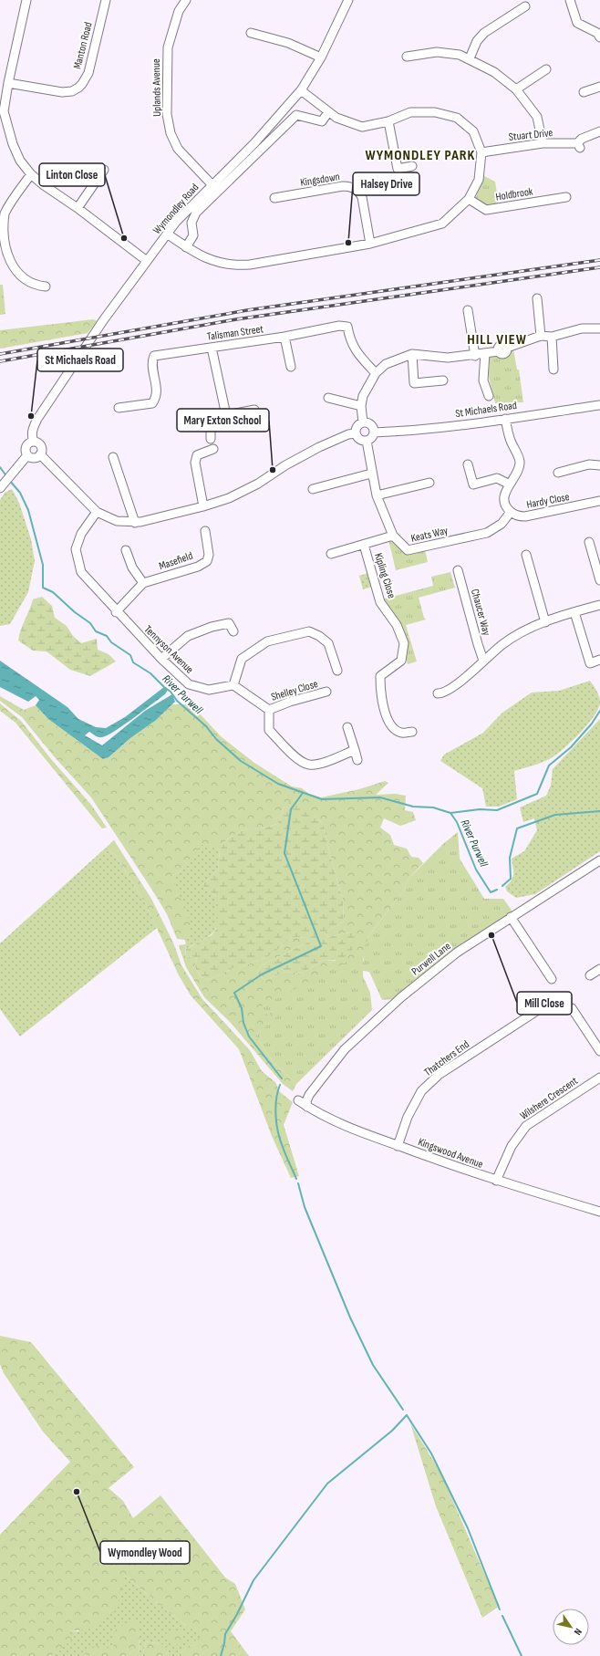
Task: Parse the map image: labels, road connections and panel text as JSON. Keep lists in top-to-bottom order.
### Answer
{
  "streets": {
    "street": [
      "Manton Road",
      "Uplands Avenue",
      "Stuart Drive",
      "Kingsdown",
      "Holdbrook",
      "Wymondley Road",
      "Talisman Street",
      "St Michaels Road",
      "Hardy Close",
      "Keats Way",
      "Masefield",
      "Kipling Close",
      "Chaucer Way",
      "Tennyson Avenue",
      "Shelley Close",
      "Purwell Lane",
      "Thatchers End",
      "Wilshere Crescent",
      "Kingswood Avenue"
    ]
  },
  "crossings": [
    ["Uplands Avenue", "Wymondley Road"],
    ["St Michaels Road", "Keats Way"],
    ["Hardy Close", "Keats Way"],
    ["Keats Way", "Kipling Close"],
    ["Masefield", "Tennyson Avenue"],
    ["Purwell Lane", "Kingswood Avenue"],
    ["Thatchers End", "Kingswood Avenue"],
    ["Wilshere Crescent", "Kingswood Avenue"]
  ],
  "districts": ["WYMONDLEY PARK", "HILL VIEW"],
  "water": ["River Purwell"],
  "places": [
    "Linton Close",
    "Halsey Drive",
    "St Michaels Road",
    "Mary Exton School",
    "Mill Close",
    "Wymondley Wood"
  ],
  "north": "bottom right"
}
